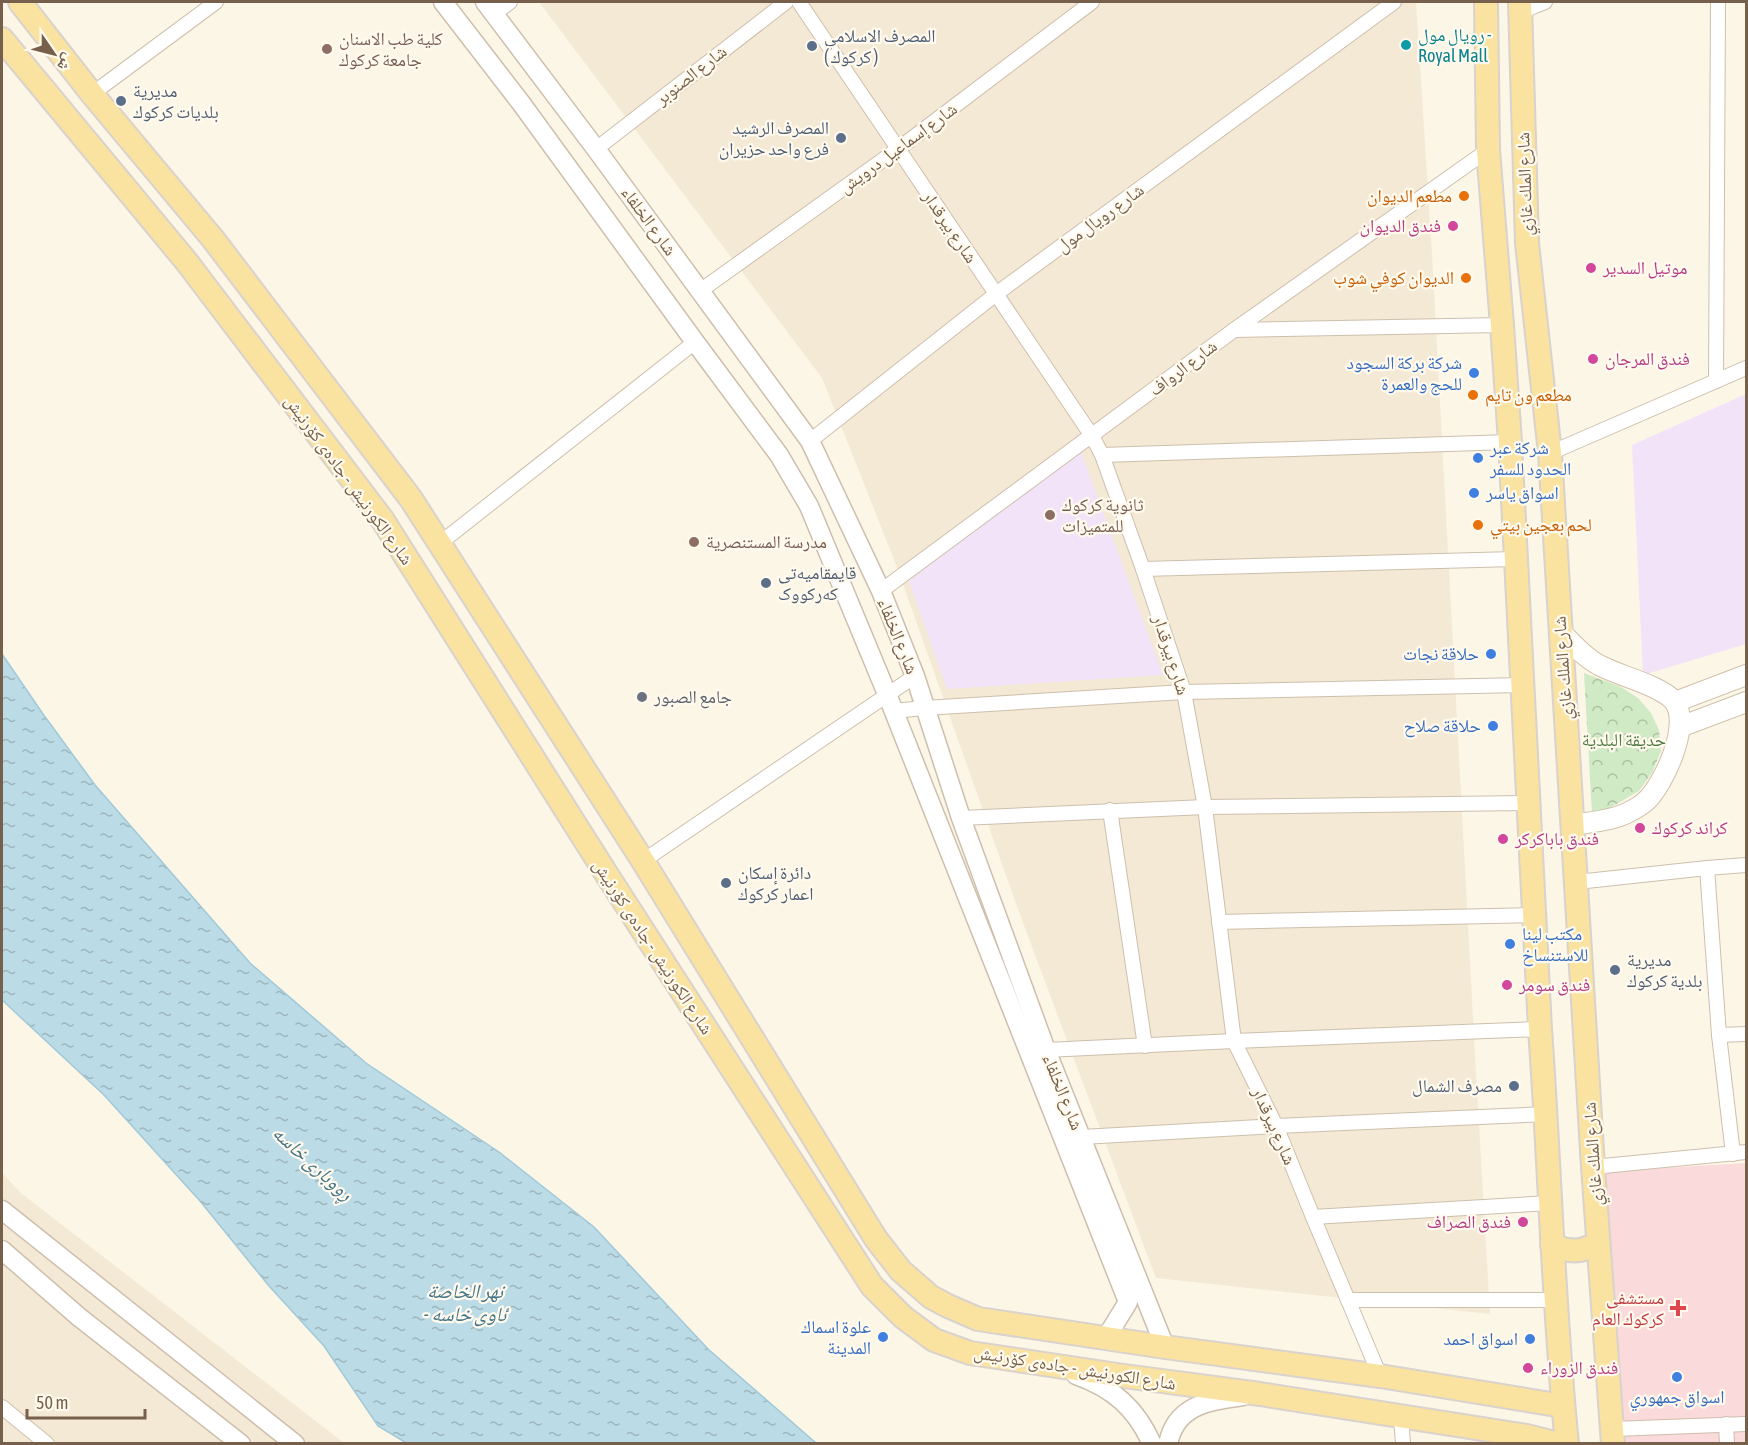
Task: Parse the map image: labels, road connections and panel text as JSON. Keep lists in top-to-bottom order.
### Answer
{
  "streets": {
    "main road": ["شارع الملك غازي", "شارع الكورنيش - جادەی کۆرنیش"],
    "street": [
      "شارع الصنوبر",
      "شارع إسماعيل درويش",
      "شارع رويال مول",
      "شارع الخلفاء",
      "شارع بيرقدار",
      "شارع الرواف"
    ]
  },
  "crossings": [
    ["شارع الصنوبر", "شارع الخلفاء"],
    ["شارع إسماعيل درويش", "شارع الخلفاء"],
    ["شارع إسماعيل درويش", "شارع بيرقدار"],
    ["شارع الملك غازي", "شارع الرواف"],
    ["شارع الملك غازي", "شارع الكورنيش - جادەی کۆرنیش"],
    ["شارع رويال مول", "شارع الخلفاء"],
    ["شارع رويال مول", "شارع بيرقدار"],
    ["شارع الخلفاء", "شارع الرواف"],
    ["شارع الخلفاء", "شارع الكورنيش - جادەی کۆرنیش"],
    ["شارع بيرقدار", "شارع الرواف"],
    ["شارع بيرقدار", "شارع الكورنيش - جادەی کۆرنیش"]
  ],
  "water": ["ڕووباری خاسە", "نهر الخاصة - ئاوی خاسە"],
  "parks": ["حديقة البلدية"],
  "places": {
    "other": [
      "رويال مول - Royal Mall",
      "المصرف الاسلامي ( كركوك )",
      "كلية طب الاسنان جامعة كركوك",
      "مديرية بلديات كركوك",
      "المصرف الرشید فرع واحد حزیران",
      "مطعم الديوان",
      "فندق الديوان",
      "موتيل السدير",
      "الديوان كوفي شوب",
      "فندق المرجان",
      "شركة بركة السجود للحج والعمرة",
      "مطعم ون تايم",
      "شركة عبر الحدود للسفر",
      "اسواق ياسر",
      "ثانوية كركوك للمتميزات",
      "لحم بعجين بيتي",
      "مدرسة المستنصرية",
      "قایمقامیەتی کەرکووک",
      "حلاقة نجات",
      "جامع الصبور",
      "حلاقة صلاح",
      "كراند كركوك",
      "فندق باباكركر",
      "دائرة إسكان اعمار كركوك",
      "مكتب لينا للاستنساخ",
      "مديرية بلدية كركوك",
      "فندق سومر",
      "مصرف الشمال",
      "فندق الصراف",
      "علوة اسماك المدينة",
      "اسواق احمد",
      "فندق الزوراء",
      "اسواق جمهوري"
    ],
    "health": ["مستشفى كركوك العام"]
  },
  "scale_bar": "50 m",
  "north": "bottom right"
}
